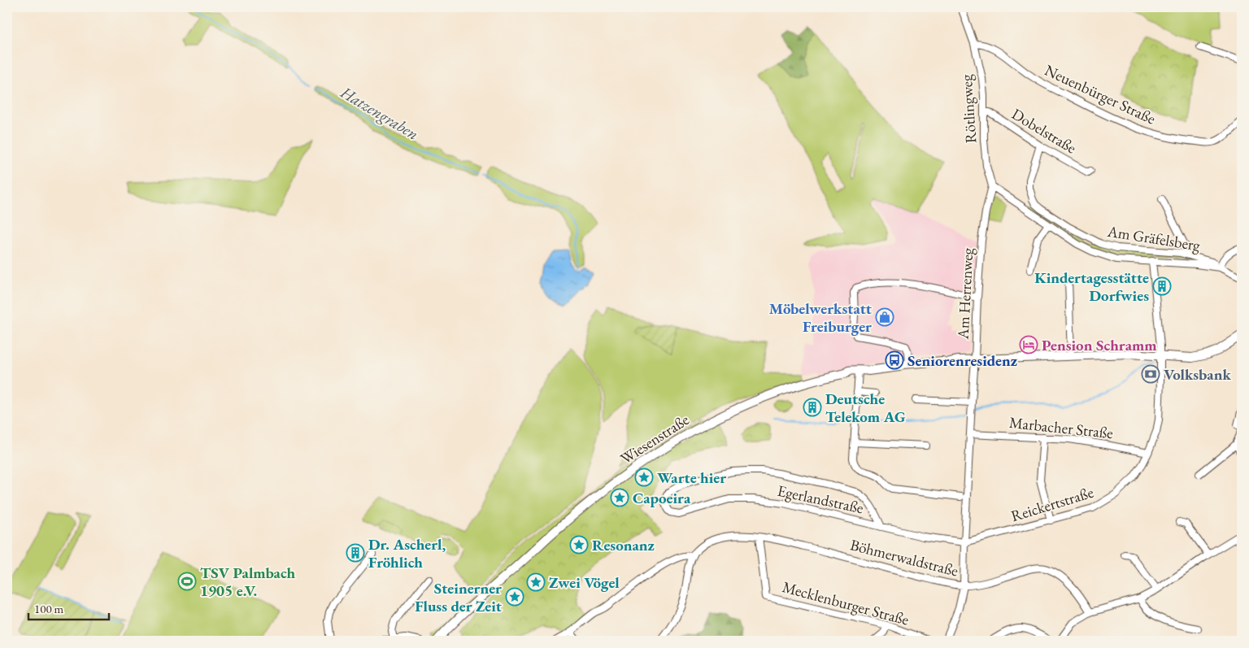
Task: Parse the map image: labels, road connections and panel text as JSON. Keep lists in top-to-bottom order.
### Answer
{
  "streets": {
    "main road": ["Wiesenstraße"],
    "street": [
      "Neuenbürger Straße",
      "Rötlingweg",
      "Dobelstraße",
      "Am Gräfelsberg",
      "Am Herrenweg",
      "Marbacher Straße",
      "Egerlandstraße",
      "Reickertstraße",
      "Böhmerwaldstraße",
      "Mecklenburger Straße"
    ]
  },
  "crossings": [
    ["Neuenbürger Straße", "Rötlingweg"],
    ["Rötlingweg", "Dobelstraße"],
    ["Rötlingweg", "Am Herrenweg"],
    ["Dobelstraße", "Am Gräfelsberg"],
    ["Am Herrenweg", "Marbacher Straße"],
    ["Am Herrenweg", "Wiesenstraße"],
    ["Am Herrenweg", "Egerlandstraße"],
    ["Am Herrenweg", "Reickertstraße"],
    ["Am Herrenweg", "Böhmerwaldstraße"],
    ["Marbacher Straße", "Reickertstraße"],
    ["Wiesenstraße", "Reickertstraße"],
    ["Egerlandstraße", "Reickertstraße"],
    ["Böhmerwaldstraße", "Mecklenburger Straße"]
  ],
  "water": ["Hatzengraben"],
  "places": {
    "building": ["Kindertagesstätte Dorfwies", "Deutsche Telekom AG", "Dr. Ascherl, Fröhlich"],
    "shop": ["Möbelwerkstatt Freiburger"],
    "hotel": ["Pension Schramm"],
    "bus stop": ["Seniorenresidenz"],
    "bank": ["Volksbank"],
    "place": [
      "Warte hier",
      "Capoeira",
      "Resonanz",
      "Zwei Vögel",
      "Steinerner Fluss der Zeit"
    ],
    "sports": ["TSV Palmbach 1905 e.V."]
  },
  "scale_bar": "100 m"
}
